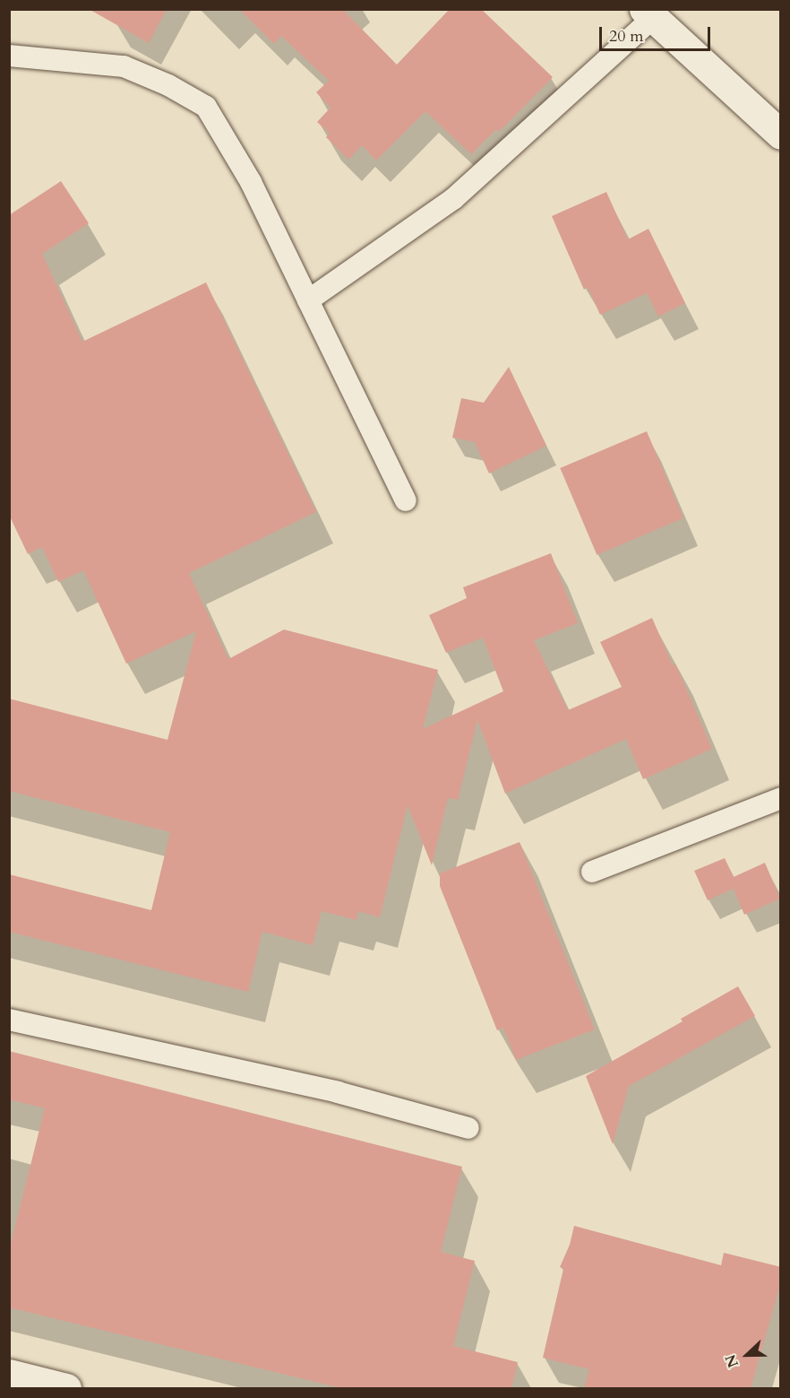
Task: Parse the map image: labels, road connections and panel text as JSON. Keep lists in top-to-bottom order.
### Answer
{
  "scale_bar": "20 m",
  "north": "left"
}
